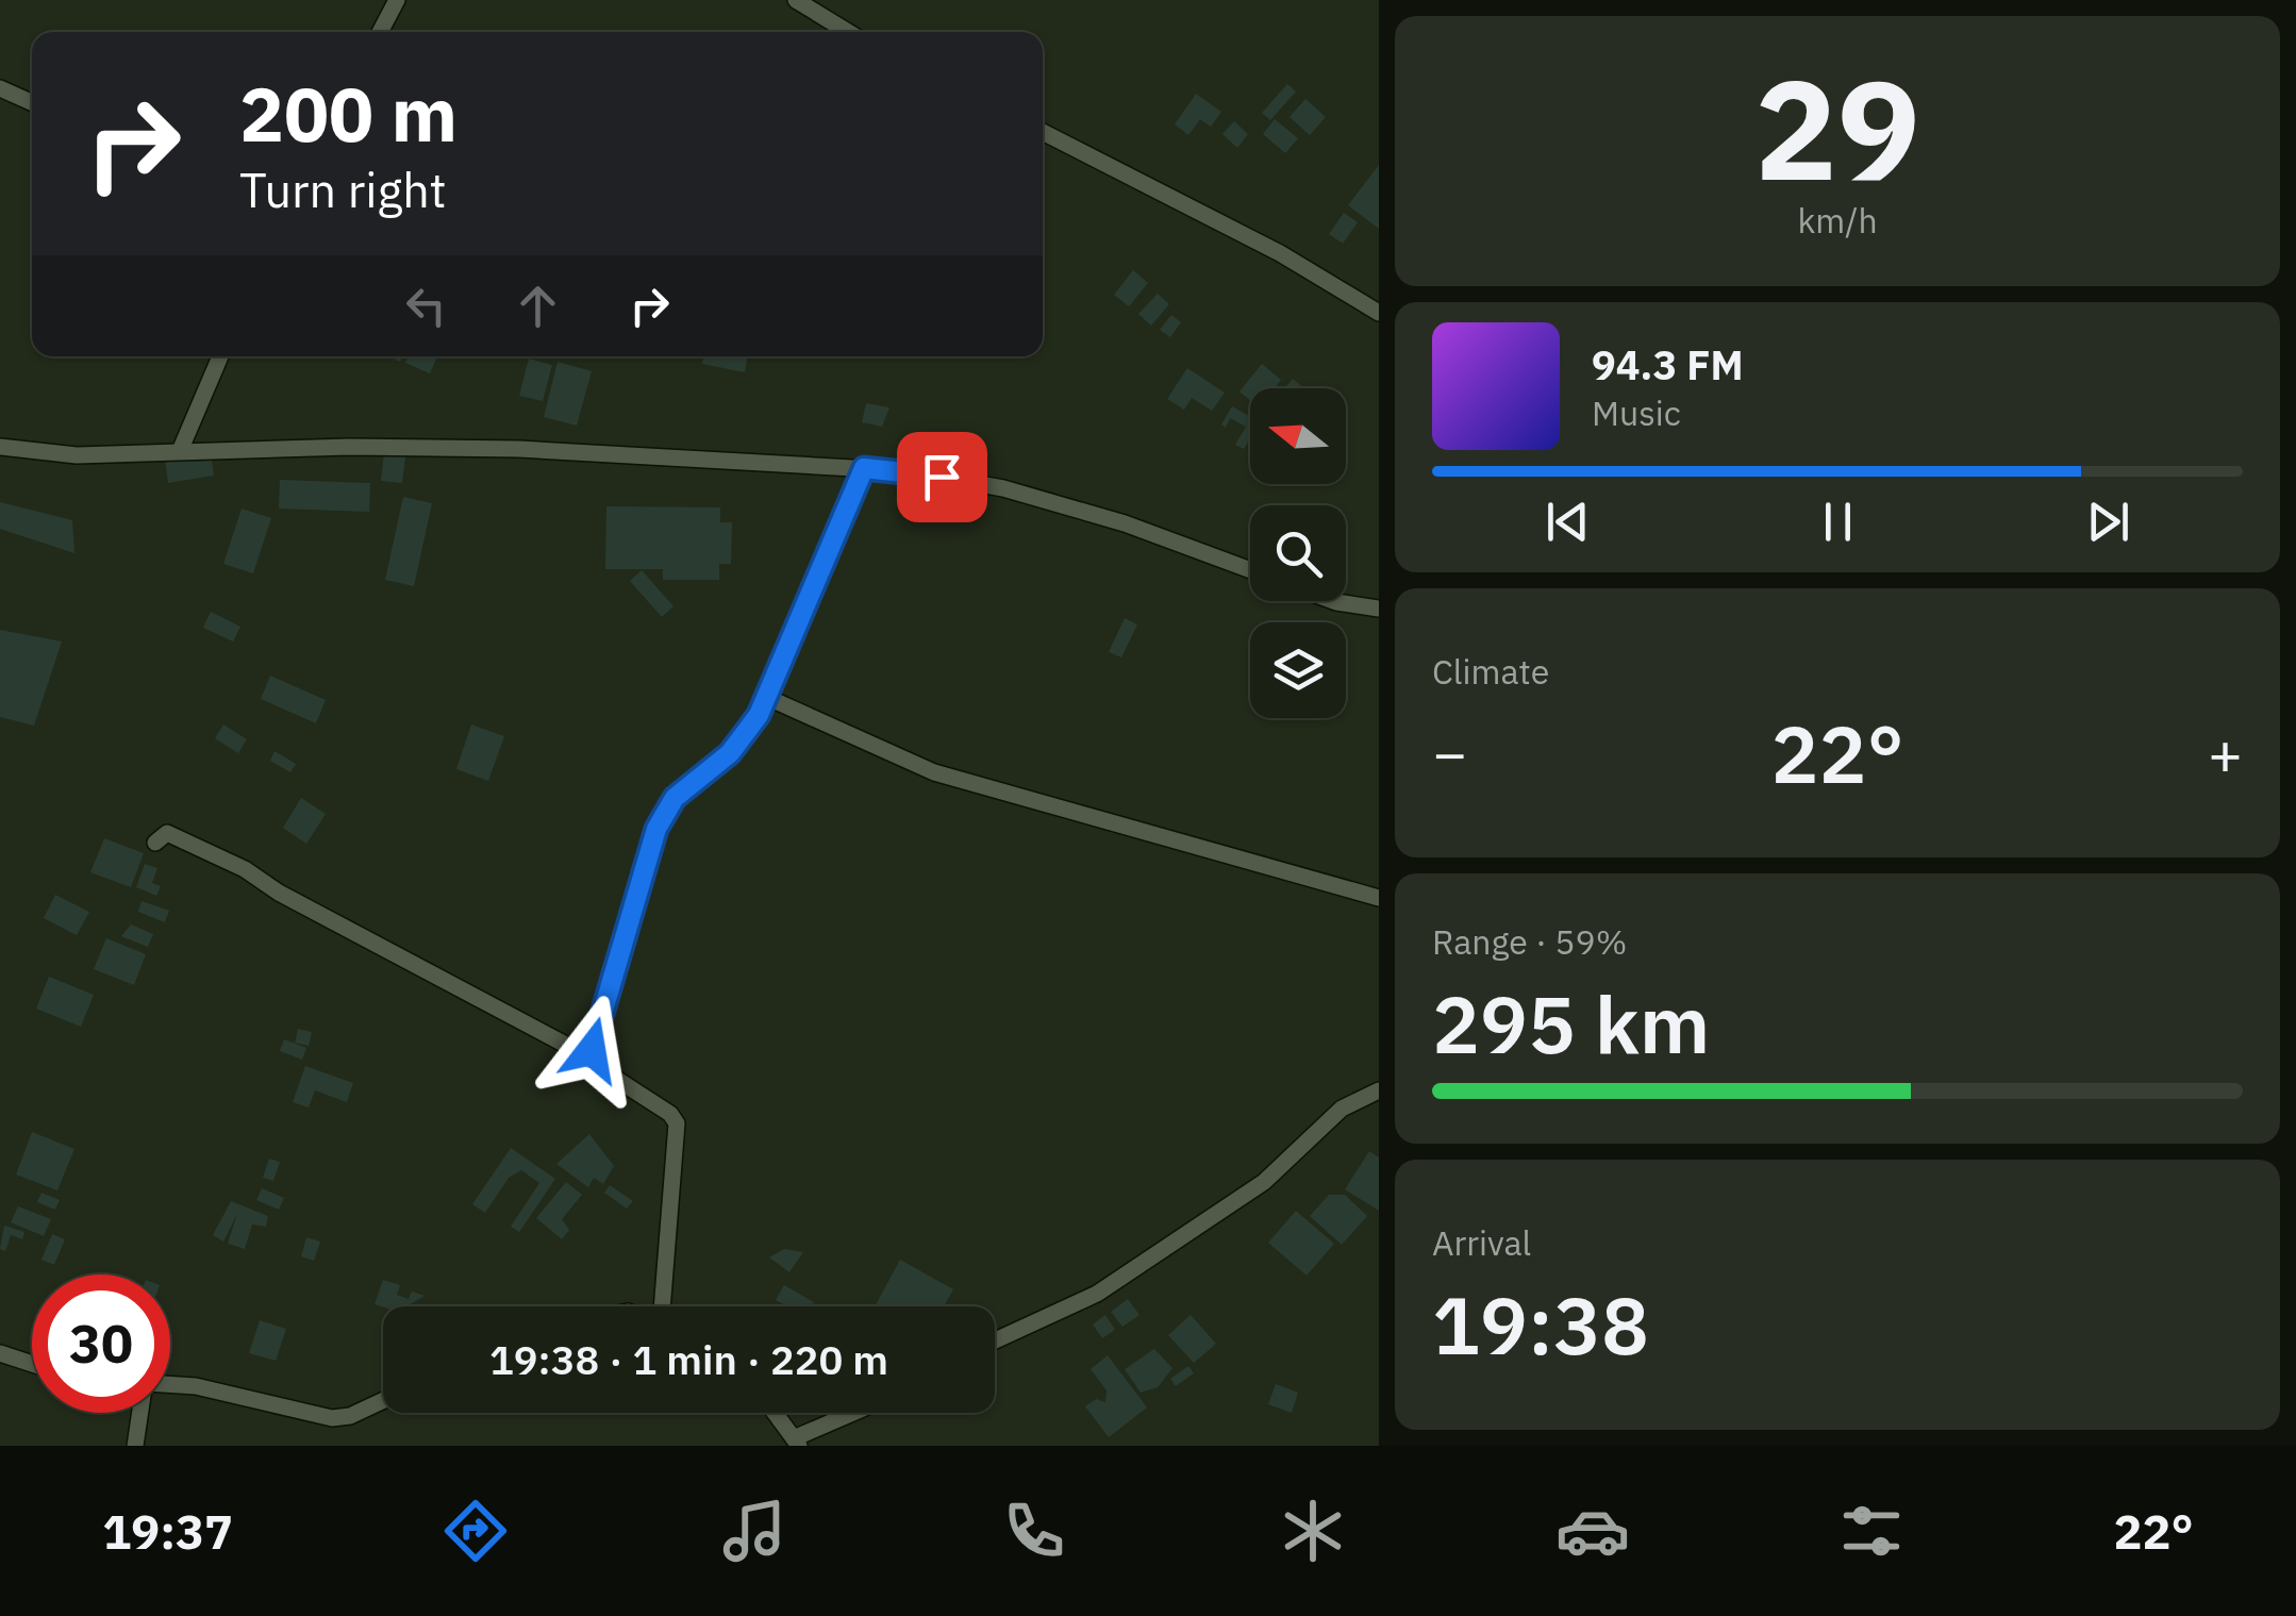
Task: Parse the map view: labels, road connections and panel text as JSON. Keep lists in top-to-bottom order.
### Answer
{
  "north": "left",
  "page": {
    "tile": [
      ["29", "km/h"],
      "Climate",
      ["Range · 59%", "295 km"],
      ["Arrival", "19:38"]
    ],
    "turn": ["200 m", "Turn right"],
    "song": ["94.3 FM", "Music"],
    "heat": ["−", "22°", "+"],
    "limit": "30",
    "trip": "19:38 · 1 min · 220 m",
    "tabs": ["19:37", "22°"]
  }
}
